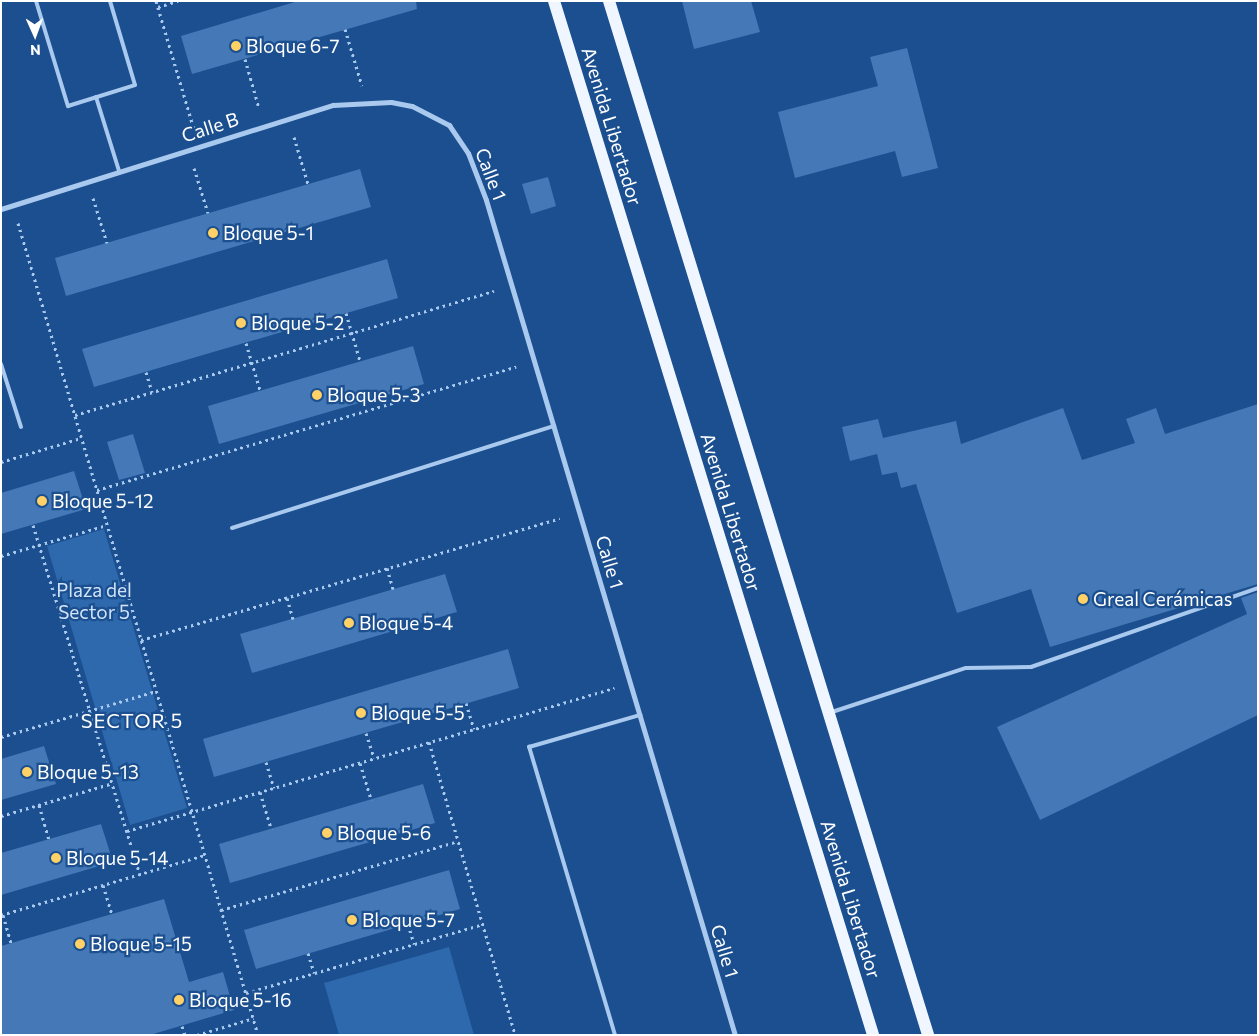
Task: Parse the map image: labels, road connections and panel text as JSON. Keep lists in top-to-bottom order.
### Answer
{
  "streets": {
    "main road": ["Avenida Libertador"],
    "street": ["Calle B", "Calle 1"]
  },
  "crossings": [
    ["Calle B", "Calle 1"]
  ],
  "districts": ["SECTOR 5"],
  "parks": ["Plaza del Sector 5"],
  "places": [
    "Bloque 6-7",
    "Bloque 5-1",
    "Bloque 5-2",
    "Bloque 5-3",
    "Bloque 5-12",
    "Greal Cerámicas",
    "Bloque 5-4",
    "Bloque 5-5",
    "Bloque 5-13",
    "Bloque 5-6",
    "Bloque 5-14",
    "Bloque 5-7",
    "Bloque 5-15",
    "Bloque 5-16"
  ],
  "north": "bottom"
}
